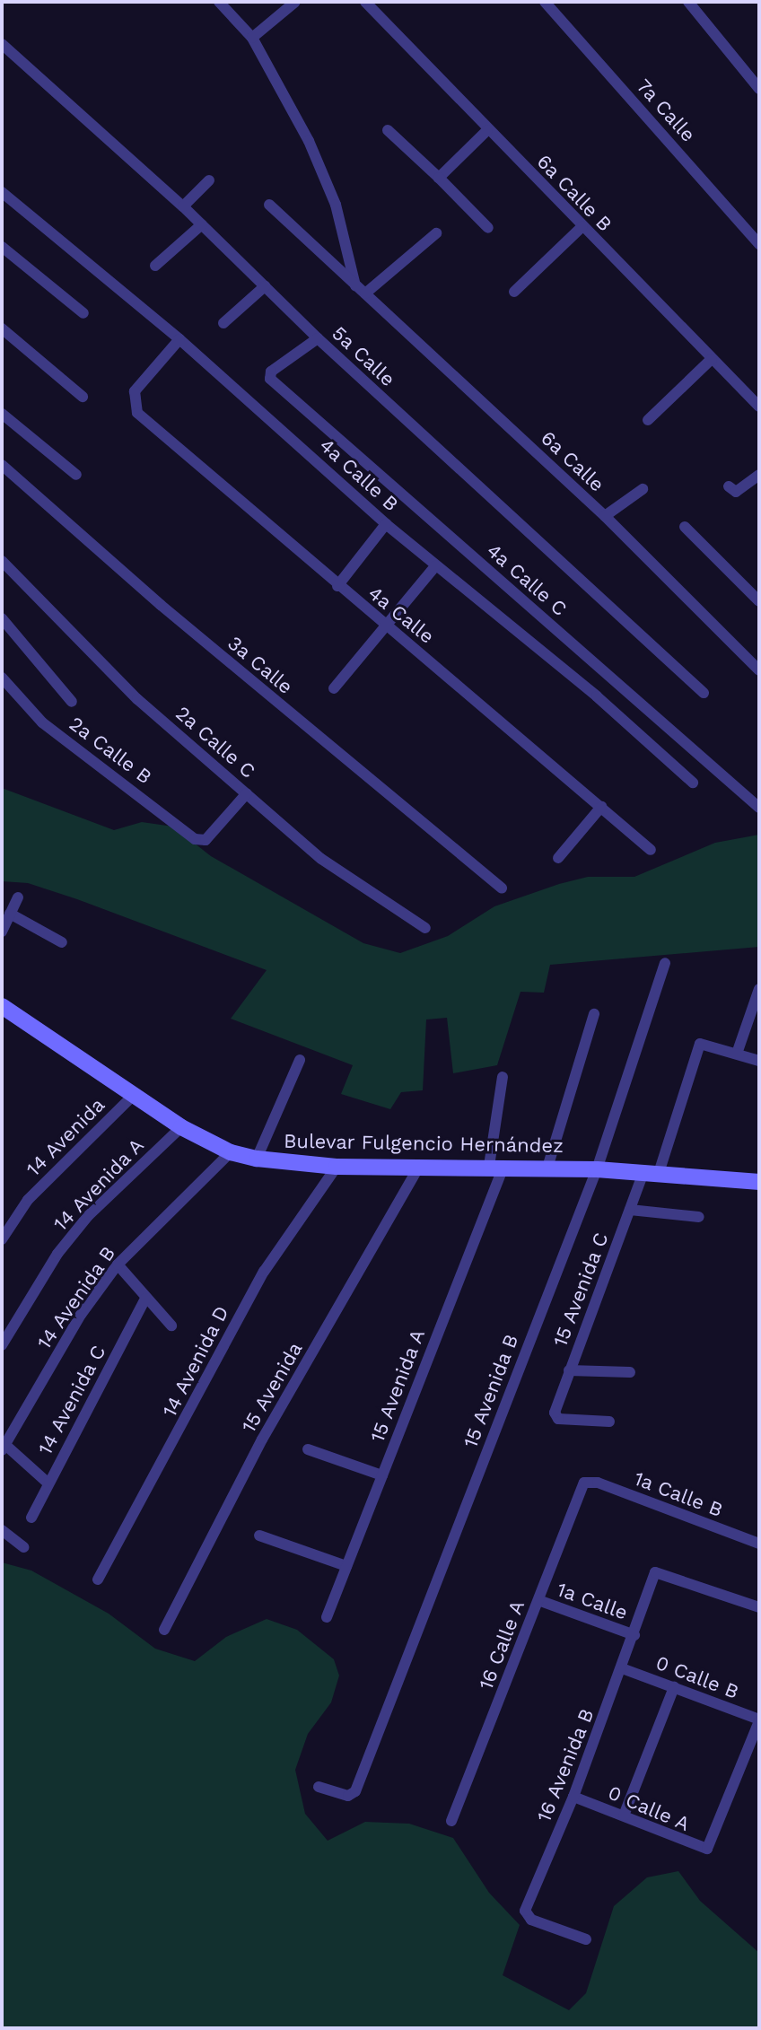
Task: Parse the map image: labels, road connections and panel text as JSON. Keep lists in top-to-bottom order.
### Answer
{
  "streets": {
    "street": [
      "7a Calle",
      "6a Calle B",
      "5a Calle",
      "6a Calle",
      "4a Calle B",
      "4a Calle C",
      "4a Calle",
      "3a Calle",
      "2a Calle C",
      "2a Calle B",
      "14 Avenida",
      "Bulevar Fulgencio Hernández",
      "14 Avenida A",
      "15 Avenida C",
      "14 Avenida B",
      "14 Avenida D",
      "15 Avenida A",
      "15 Avenida",
      "15 Avenida B",
      "14 Avenida C",
      "1a Calle B",
      "1a Calle",
      "16 Calle A",
      "0 Calle B",
      "16 Avenida B",
      "0 Calle A"
    ]
  },
  "crossings": [
    ["5a Calle", "4a Calle C"],
    ["4a Calle B", "4a Calle"],
    ["2a Calle C", "2a Calle B"],
    ["14 Avenida", "Bulevar Fulgencio Hernández"],
    ["Bulevar Fulgencio Hernández", "14 Avenida A"],
    ["Bulevar Fulgencio Hernández", "15 Avenida C"],
    ["Bulevar Fulgencio Hernández", "14 Avenida B"],
    ["Bulevar Fulgencio Hernández", "14 Avenida D"],
    ["Bulevar Fulgencio Hernández", "15 Avenida A"],
    ["Bulevar Fulgencio Hernández", "15 Avenida"],
    ["Bulevar Fulgencio Hernández", "15 Avenida B"],
    ["1a Calle B", "16 Calle A"],
    ["1a Calle", "16 Calle A"],
    ["1a Calle", "16 Avenida B"],
    ["0 Calle B", "16 Avenida B"],
    ["0 Calle B", "0 Calle A"],
    ["16 Avenida B", "0 Calle A"]
  ]
}
